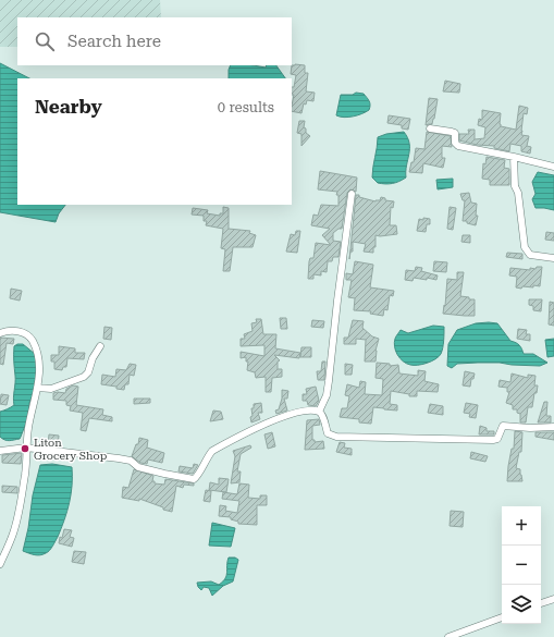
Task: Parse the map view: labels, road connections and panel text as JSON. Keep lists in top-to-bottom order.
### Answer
{
  "places": ["Liton Grocery Shop"],
  "page": {
    "search": "Search here",
    "heading": ["Nearby", "0 results"],
    "map_buttons": ["+", "−"]
  }
}
